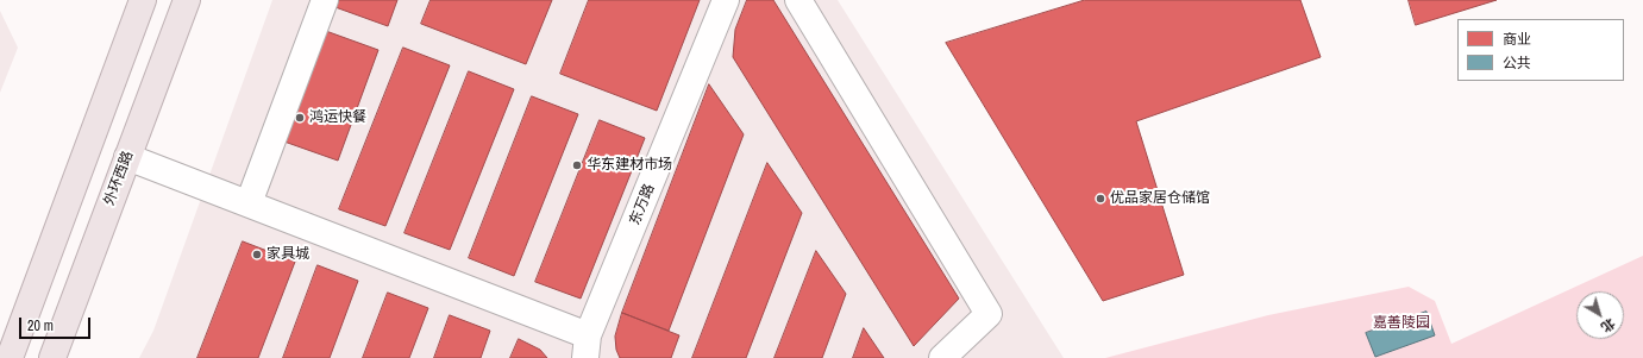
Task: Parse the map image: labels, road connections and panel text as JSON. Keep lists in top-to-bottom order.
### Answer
{
  "streets": {
    "highway": ["外环西路"],
    "lane": ["东万路"]
  },
  "parks": ["嘉善陵园"],
  "places": [
    "鸿运快餐",
    "华东建材市场",
    "优品家居仓储馆",
    "家具城"
  ],
  "legend": ["商业", "公共"],
  "scale_bar": "20 m",
  "north": "bottom right"
}
